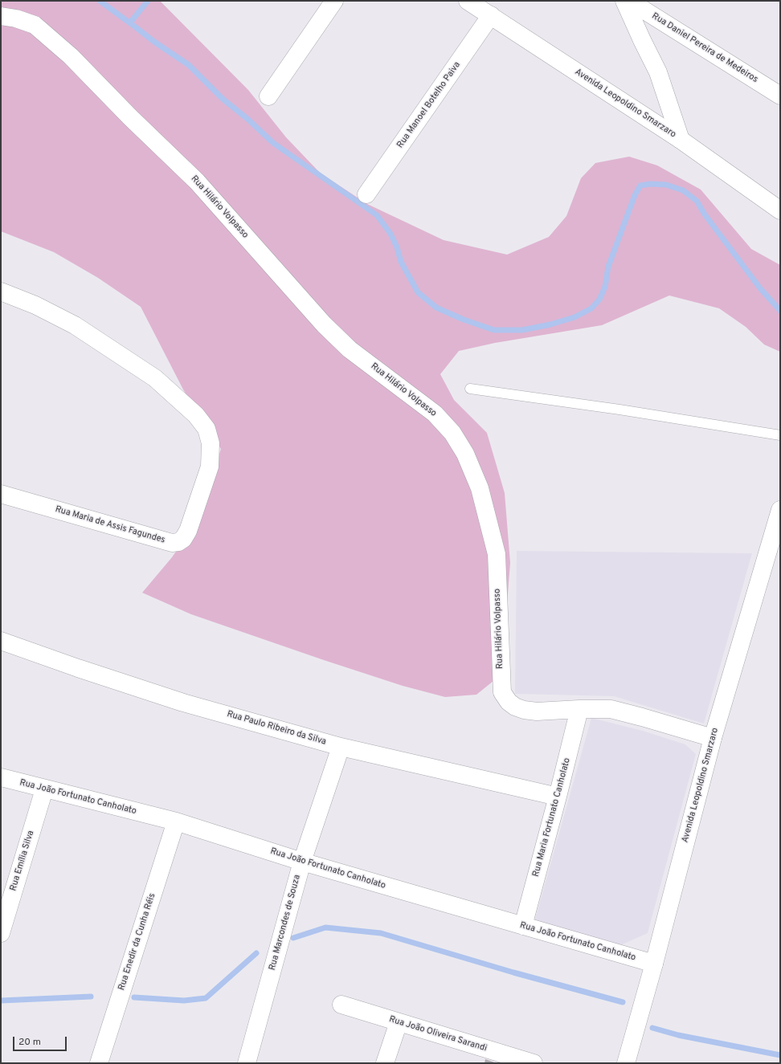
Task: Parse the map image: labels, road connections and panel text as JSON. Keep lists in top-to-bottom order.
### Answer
{
  "streets": {
    "street": [
      "Rua Daniel Pereira de Medeiros",
      "Avenida Leopoldino Smarzaro",
      "Rua Manoel Botelho Paiva",
      "Rua Hilário Volpasso",
      "Rua Maria de Assis Fagundes",
      "Rua Paulo Ribeiro da Silva",
      "Rua João Fortunato Canholato",
      "Rua Maria Fortunato Canholato",
      "Rua Emília Silva",
      "Rua Marcondes de Souza",
      "Rua Enedir da Cunha Réis",
      "Rua João Oliveira Sarandi"
    ]
  },
  "crossings": [
    ["Avenida Leopoldino Smarzaro", "Rua Manoel Botelho Paiva"],
    ["Avenida Leopoldino Smarzaro", "Rua Hilário Volpasso"],
    ["Avenida Leopoldino Smarzaro", "Rua João Fortunato Canholato"],
    ["Rua Hilário Volpasso", "Rua Maria Fortunato Canholato"],
    ["Rua Paulo Ribeiro da Silva", "Rua Maria Fortunato Canholato"],
    ["Rua Paulo Ribeiro da Silva", "Rua Marcondes de Souza"],
    ["Rua João Fortunato Canholato", "Rua Maria Fortunato Canholato"],
    ["Rua João Fortunato Canholato", "Rua Emília Silva"],
    ["Rua João Fortunato Canholato", "Rua Marcondes de Souza"],
    ["Rua João Fortunato Canholato", "Rua Enedir da Cunha Réis"]
  ],
  "scale_bar": "20 m"
}
